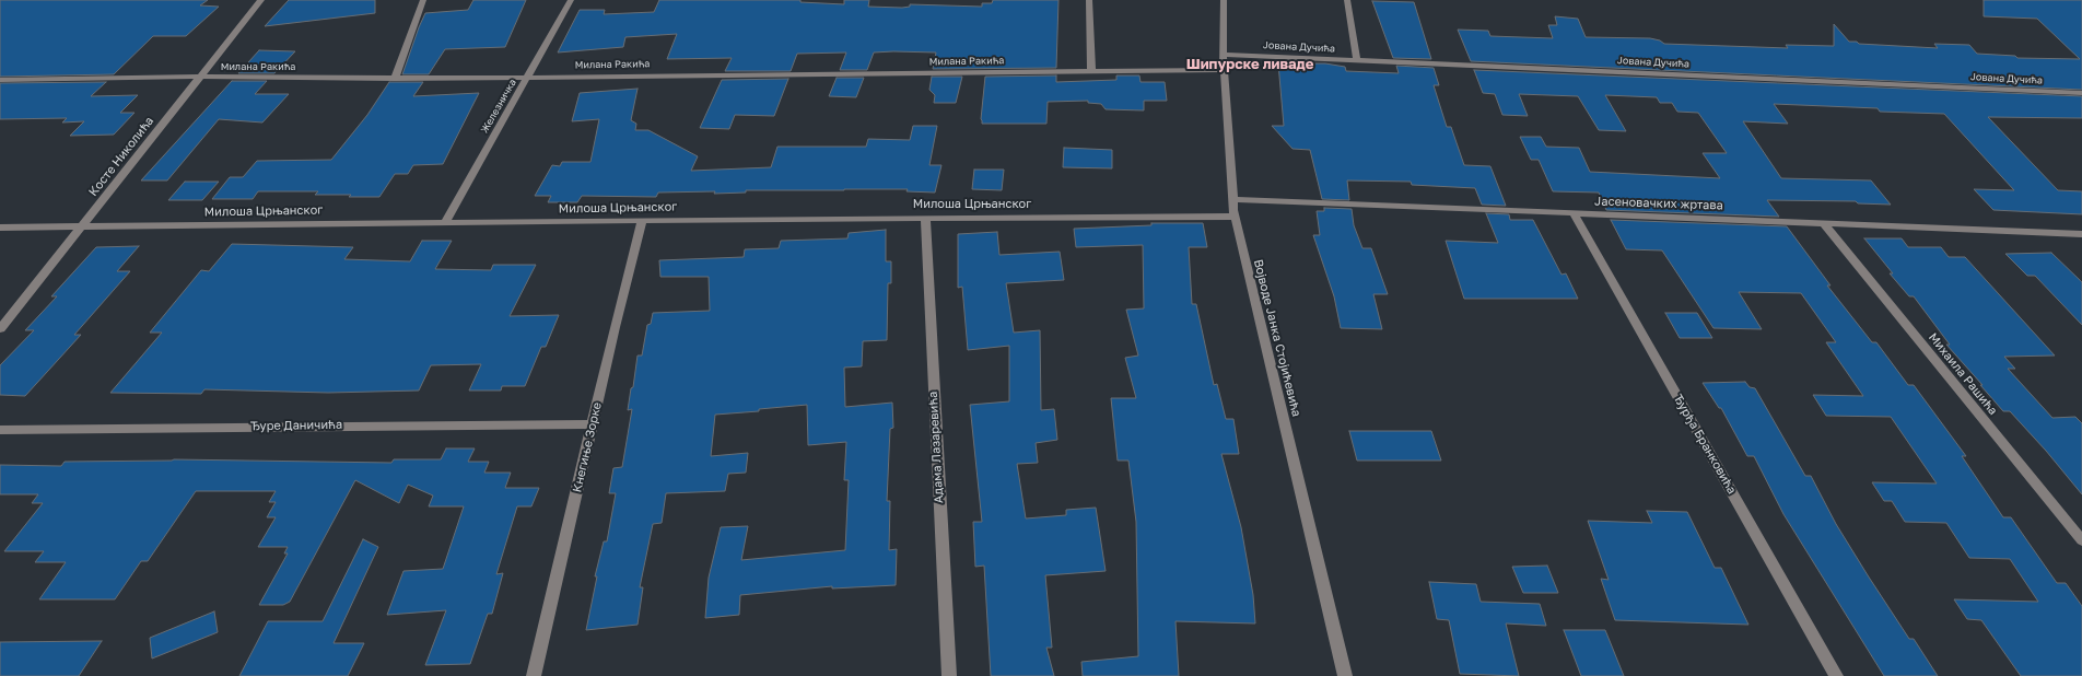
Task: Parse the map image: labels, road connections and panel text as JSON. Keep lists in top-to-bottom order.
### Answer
{
  "streets": {
    "street": [
      "Јована Дучића",
      "Милана Ракића",
      "Железничка",
      "Косте Николића",
      "Јасеновачких жртава",
      "Милоша Црњанског",
      "Војводе Јанка Стојићевића",
      "Михаила Рашића",
      "Ђуре Даничића",
      "Ђурђа Бранковића",
      "Кнегиње Зорке",
      "Адама Лазаревића"
    ]
  },
  "crossings": [
    ["Јована Дучића", "Војводе Јанка Стојићевића"],
    ["Милана Ракића", "Железничка"],
    ["Милана Ракића", "Косте Николића"],
    ["Милана Ракића", "Војводе Јанка Стојићевића"],
    ["Железничка", "Милоша Црњанског"],
    ["Косте Николића", "Милоша Црњанског"],
    ["Јасеновачких жртава", "Војводе Јанка Стојићевића"],
    ["Јасеновачких жртава", "Михаила Рашића"],
    ["Јасеновачких жртава", "Ђурђа Бранковића"],
    ["Милоша Црњанског", "Војводе Јанка Стојићевића"],
    ["Милоша Црњанског", "Кнегиње Зорке"],
    ["Милоша Црњанског", "Адама Лазаревића"],
    ["Ђуре Даничића", "Кнегиње Зорке"]
  ],
  "districts": ["Шипурске ливаде"]
}
